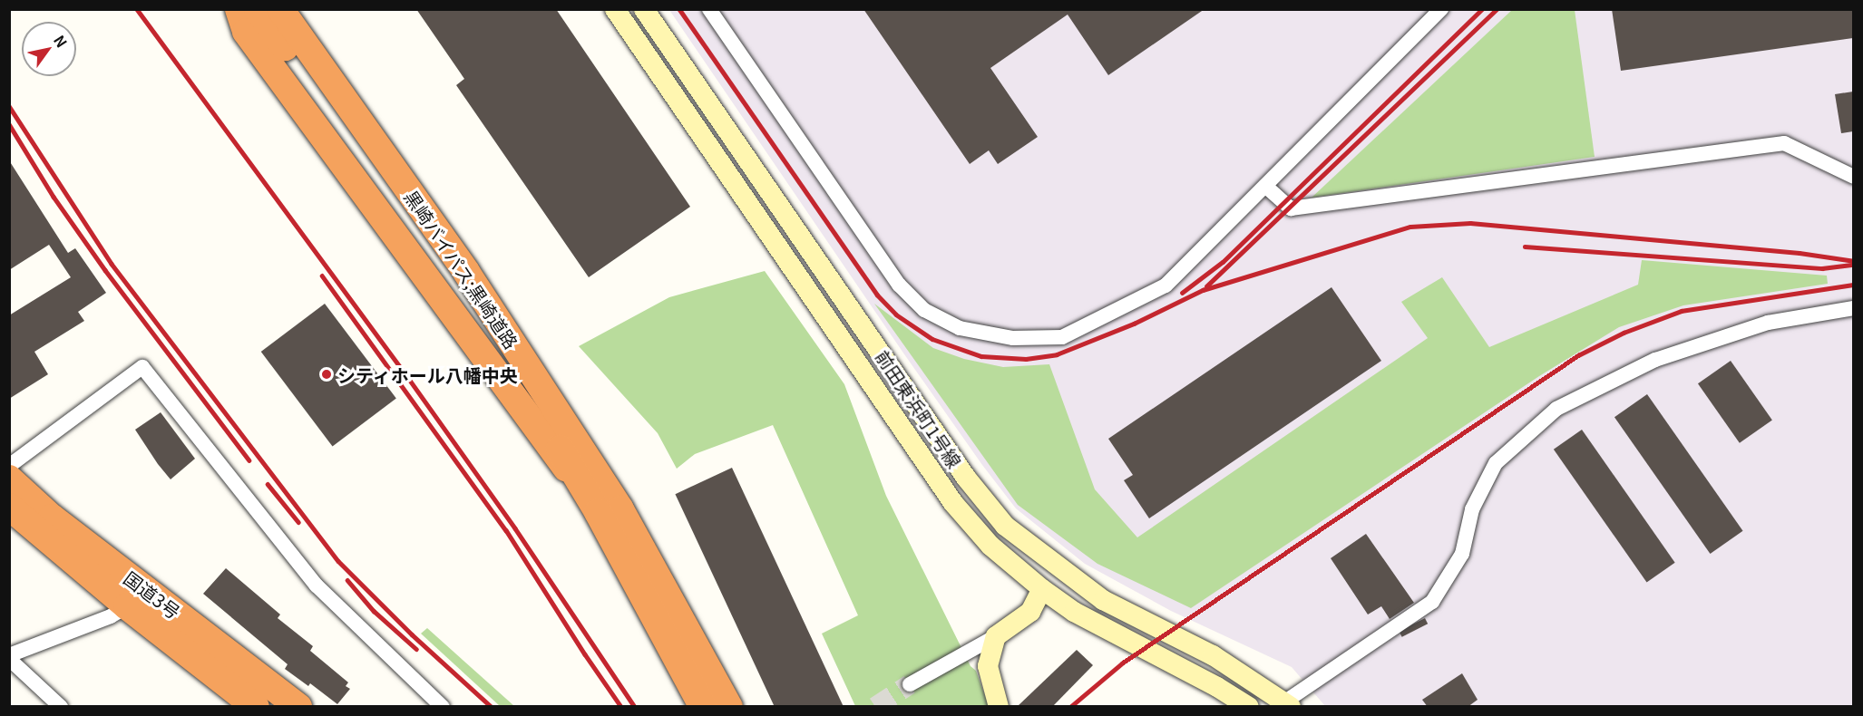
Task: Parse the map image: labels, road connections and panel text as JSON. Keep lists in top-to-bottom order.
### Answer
{
  "streets": {
    "highway": ["黒崎バイパス;黒崎道路", "国道3号"],
    "street": ["前田東浜町1号線"]
  },
  "places": ["シティホール八幡中央"],
  "north": "top right"
}
